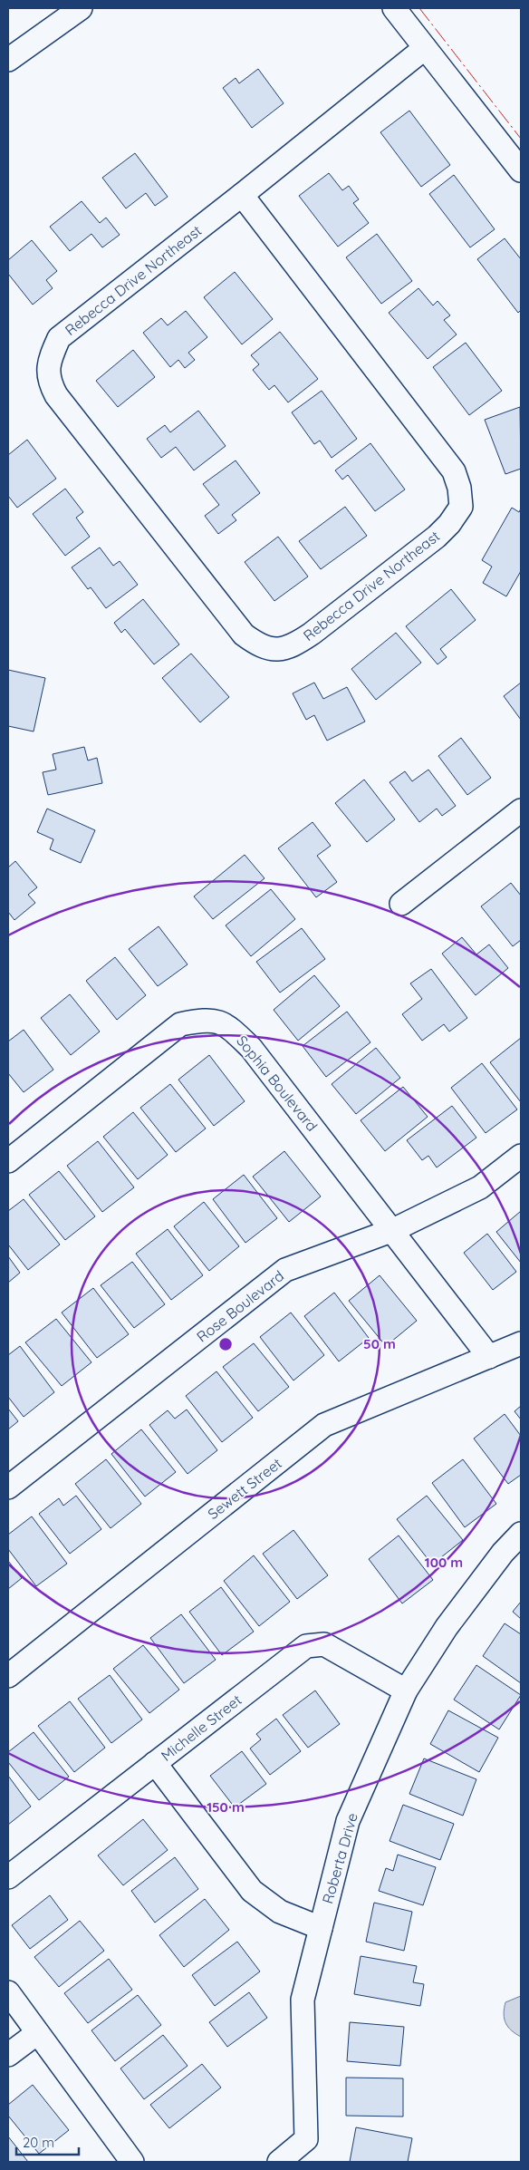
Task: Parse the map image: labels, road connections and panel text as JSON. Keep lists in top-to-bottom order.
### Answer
{
  "streets": {
    "street": [
      "Rebecca Drive Northeast",
      "Sophia Boulevard",
      "Rose Boulevard",
      "Sewett Street",
      "Michelle Street",
      "Roberta Drive"
    ]
  },
  "crossings": [
    ["Sophia Boulevard", "Rose Boulevard"],
    ["Sophia Boulevard", "Sewett Street"],
    ["Michelle Street", "Roberta Drive"]
  ],
  "scale_bar": "20 m",
  "rings": ["50 m", "100 m", "150 m"]
}
